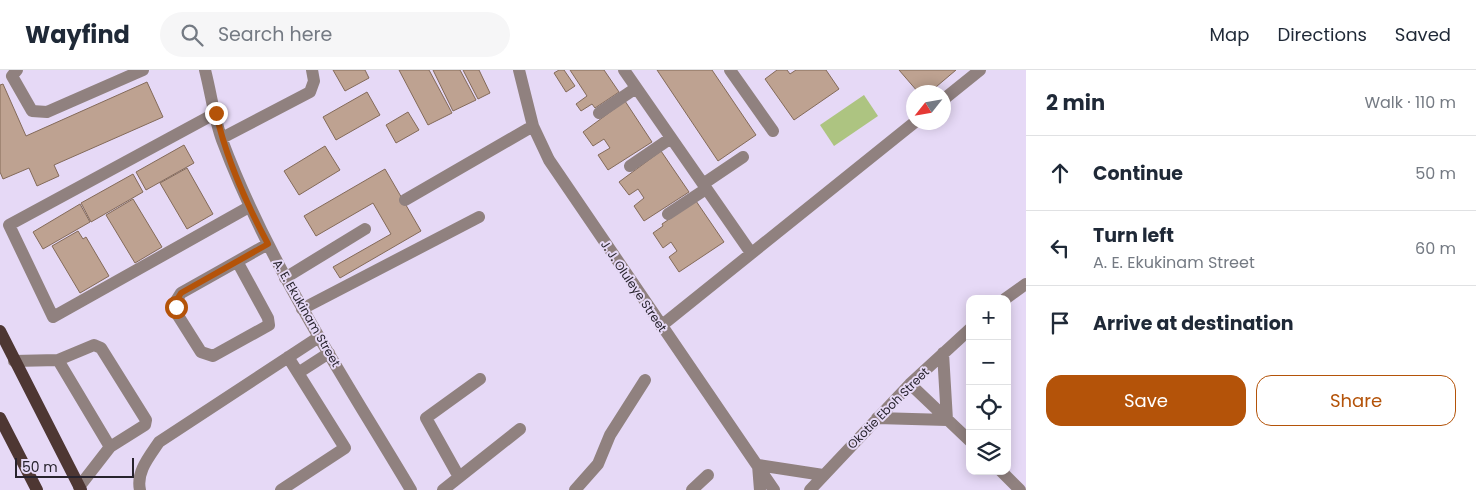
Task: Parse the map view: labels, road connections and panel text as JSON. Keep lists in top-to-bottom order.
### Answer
{
  "streets": {
    "street": ["J. J. Oluleye Street", "A. E. Ekukinam Street", "Okotie Eboh Street"]
  },
  "scale_bar": "50 m",
  "north": "bottom left",
  "page": {
    "header": "Wayfind",
    "search": "Search here",
    "nav": ["Map", "Directions", "Saved"],
    "heading": ["2 min", "Walk · 110 m"],
    "list": [
      ["Continue", "50 m"],
      ["Turn left", "A. E. Ekukinam Street", "60 m"],
      "Arrive at destination"
    ],
    "map_buttons": ["+", "−"],
    "buttons": ["Save", "Share"],
    "scale": "50 m"
  }
}
